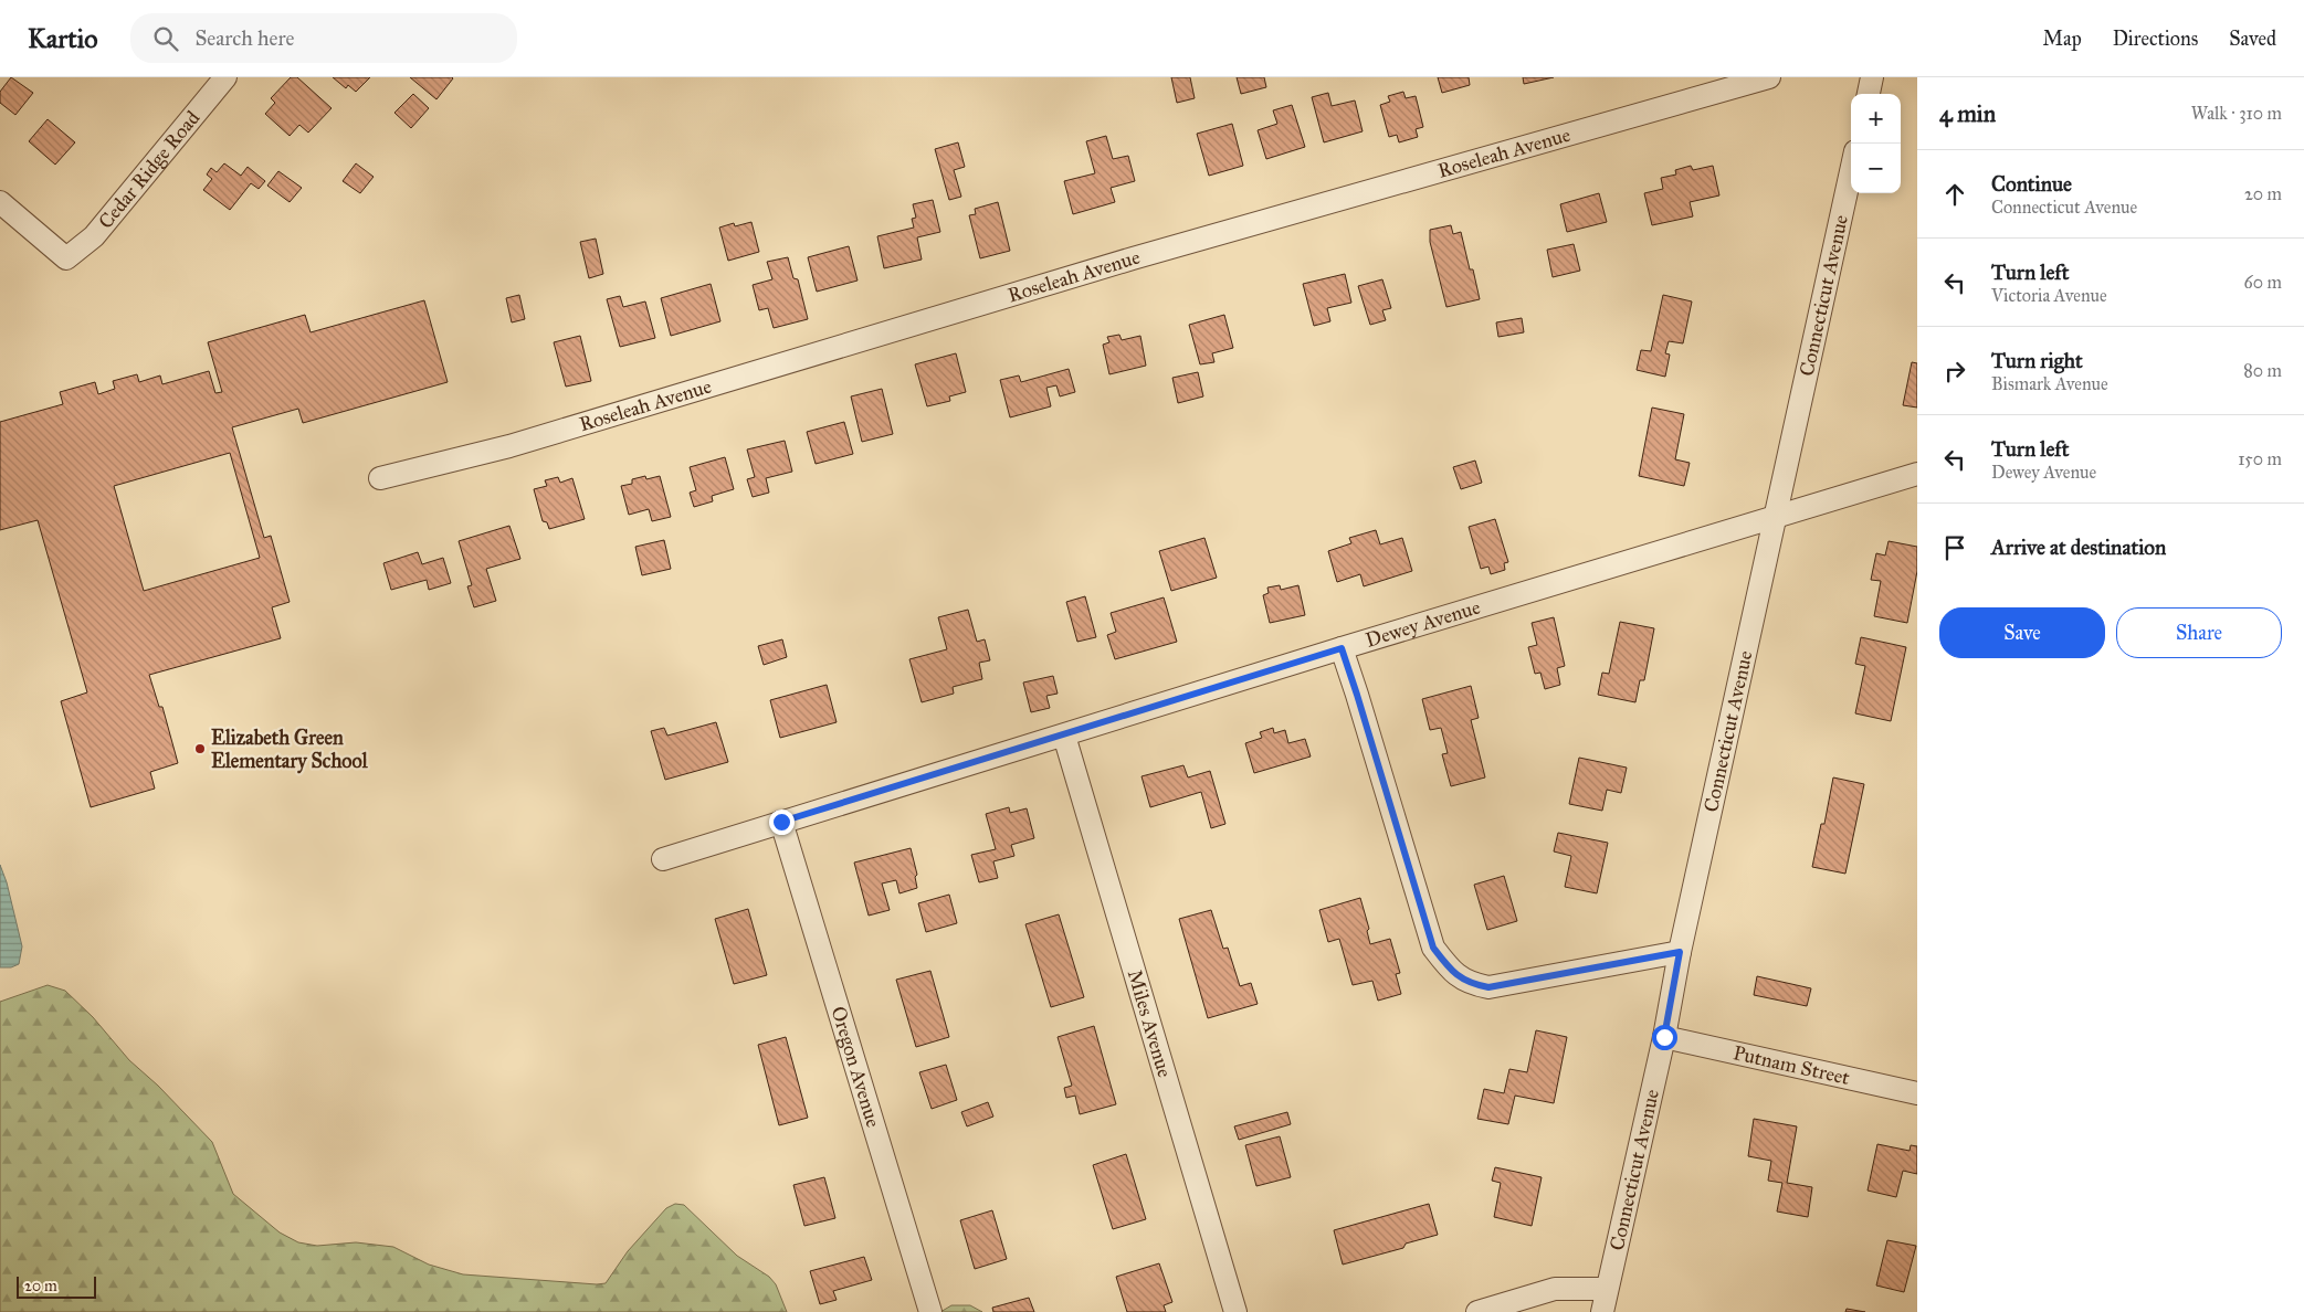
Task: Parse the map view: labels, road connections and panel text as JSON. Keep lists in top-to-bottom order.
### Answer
{
  "streets": {
    "street": [
      "Roseleah Avenue",
      "Cedar Ridge Road",
      "Connecticut Avenue",
      "Dewey Avenue",
      "Miles Avenue",
      "Putnam Street",
      "Oregon Avenue"
    ]
  },
  "crossings": [
    ["Connecticut Avenue", "Dewey Avenue"],
    ["Connecticut Avenue", "Putnam Street"],
    ["Dewey Avenue", "Miles Avenue"],
    ["Dewey Avenue", "Oregon Avenue"]
  ],
  "places": ["Elizabeth Green Elementary School"],
  "scale_bar": "20 m",
  "page": {
    "header": "Kartio",
    "search": "Search here",
    "nav": ["Map", "Directions", "Saved"],
    "heading": ["4 min", "Walk · 310 m"],
    "map_buttons": ["+", "−"],
    "list": [
      ["Continue", "Connecticut Avenue", "20 m"],
      ["Turn left", "Victoria Avenue", "60 m"],
      ["Turn right", "Bismark Avenue", "80 m"],
      ["Turn left", "Dewey Avenue", "150 m"],
      "Arrive at destination"
    ],
    "buttons": ["Save", "Share"],
    "scale": "20 m"
  }
}
